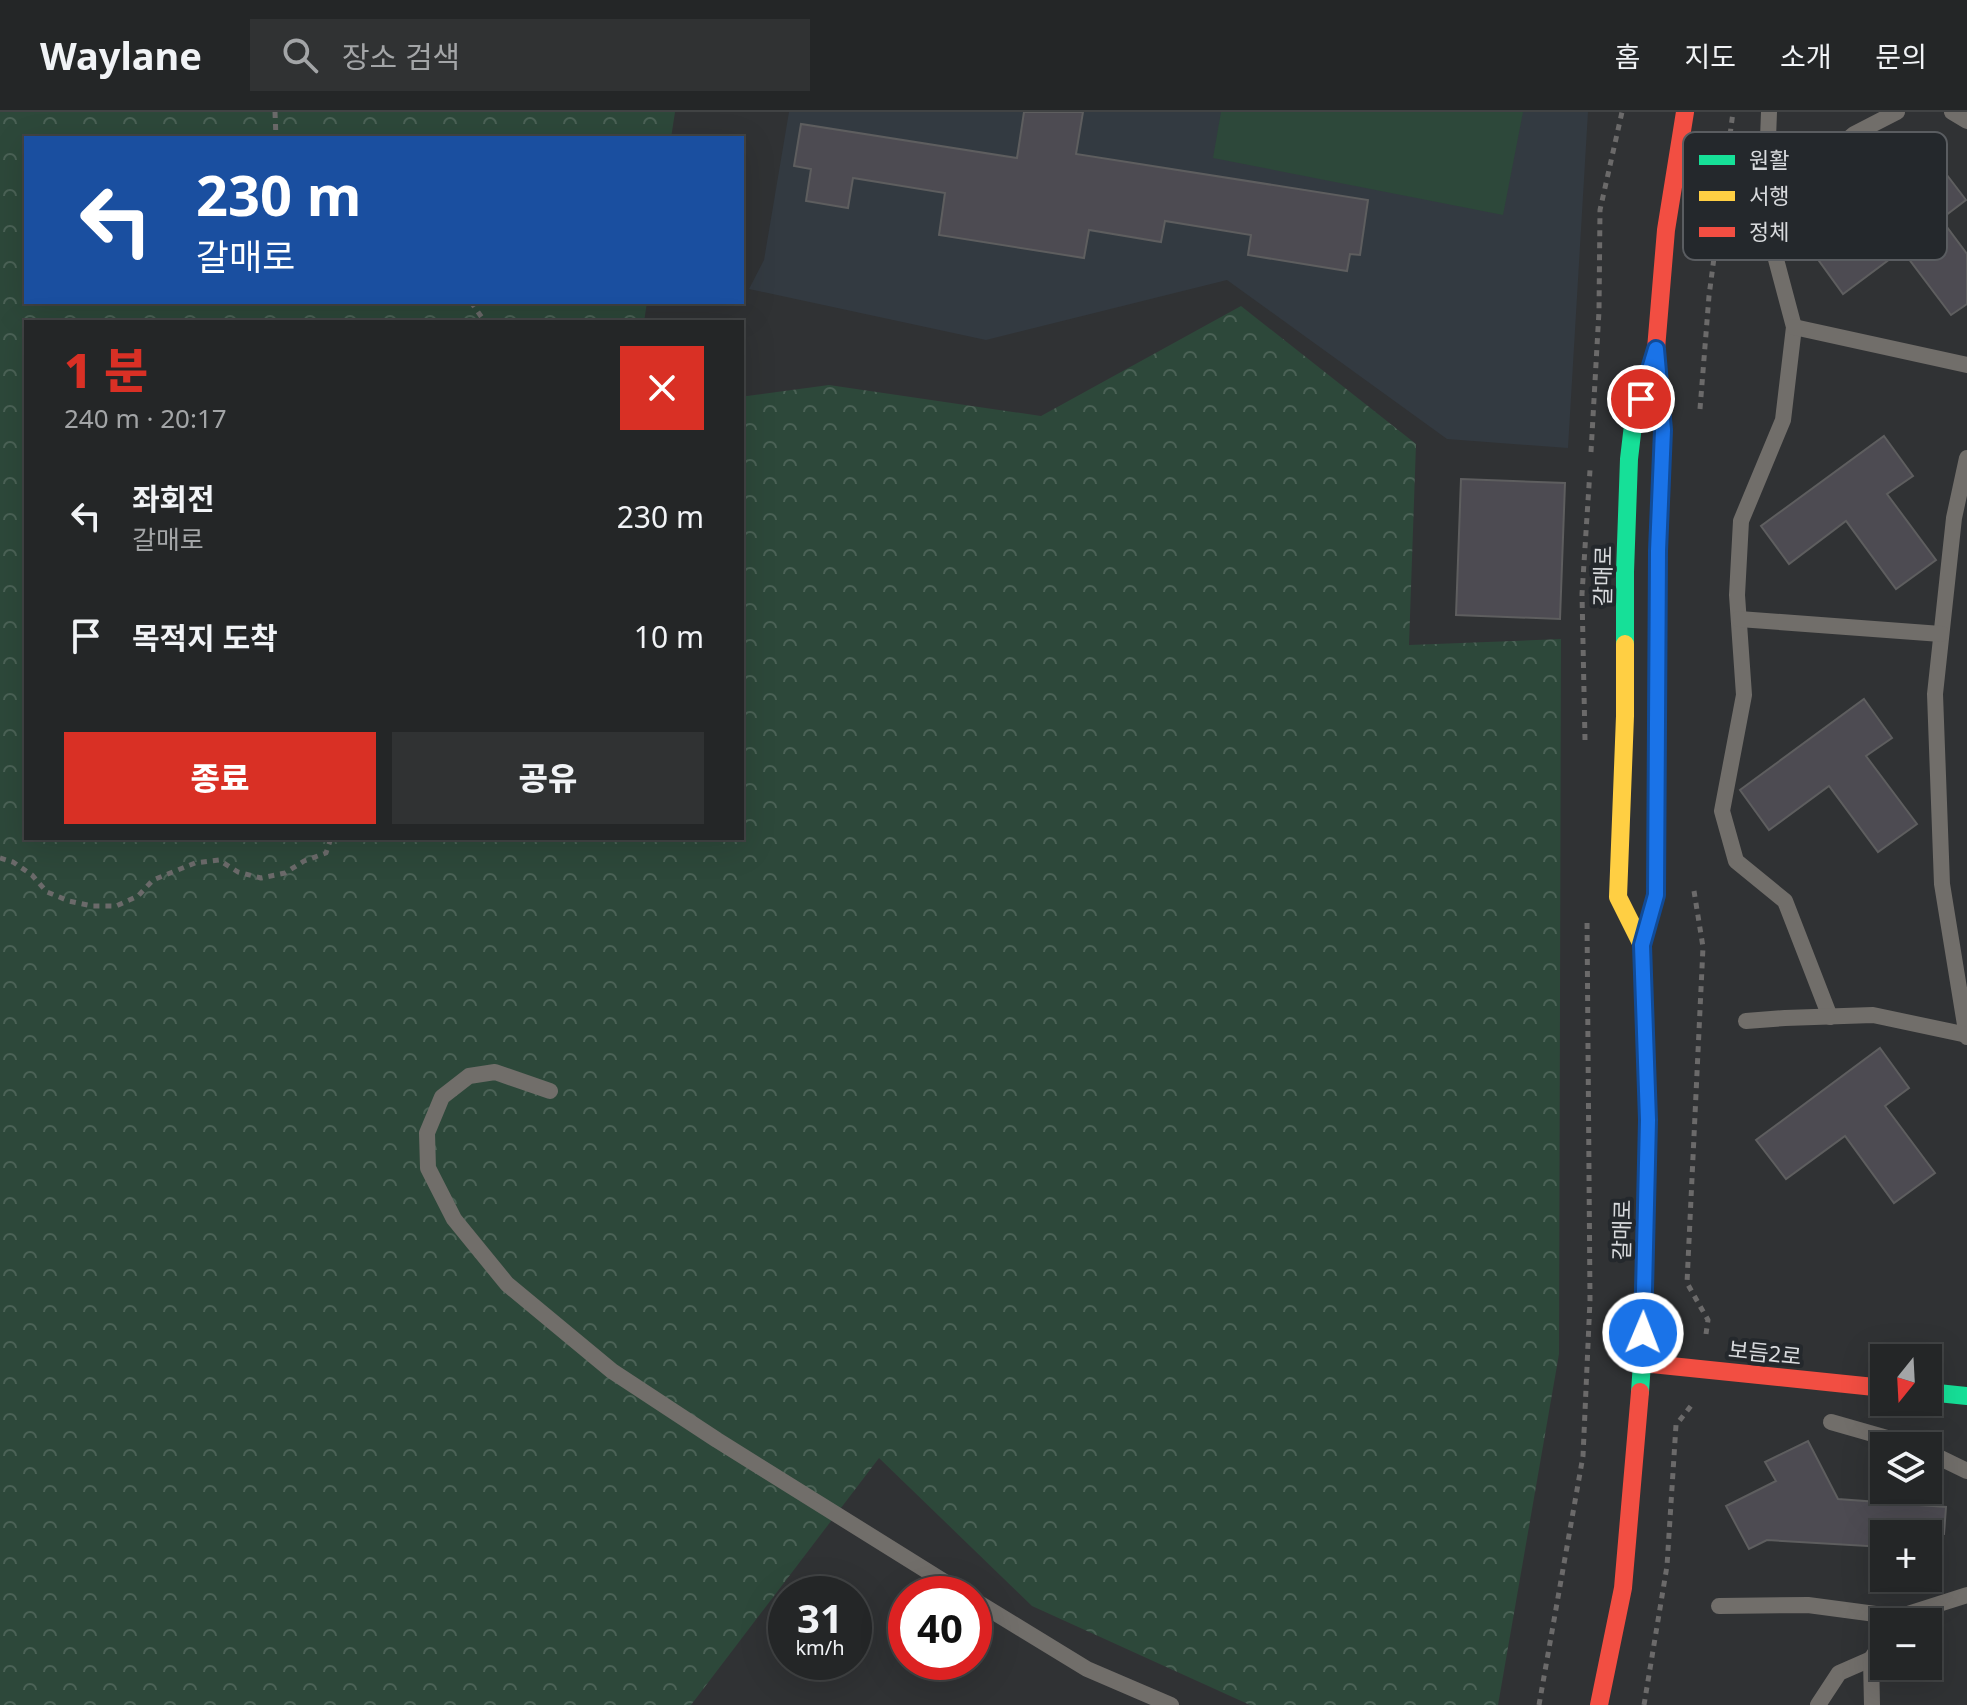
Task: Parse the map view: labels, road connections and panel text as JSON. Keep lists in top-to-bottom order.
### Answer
{
  "streets": {
    "street": ["갈매로", "보듬2로"]
  },
  "crossings": [
    ["갈매로", "보듬2로"]
  ],
  "legend": ["원활", "서행", "정체"],
  "north": "bottom",
  "page": {
    "header": "Waylane",
    "search": "장소 검색",
    "nav": [
      "홈",
      "지도",
      "소개",
      "문의"
    ],
    "turn": ["230 m", "갈매로"],
    "heading": ["1 분", "240 m · 20:17"],
    "list": [
      {
        "name": "좌회전",
        "note": "갈매로",
        "value": "230 m"
      },
      {
        "name": "목적지 도착",
        "value": "10 m"
      }
    ],
    "buttons": ["종료", "공유"],
    "map_buttons": ["+", "−"],
    "speed": "31 km/h",
    "limit": "40"
  }
}
